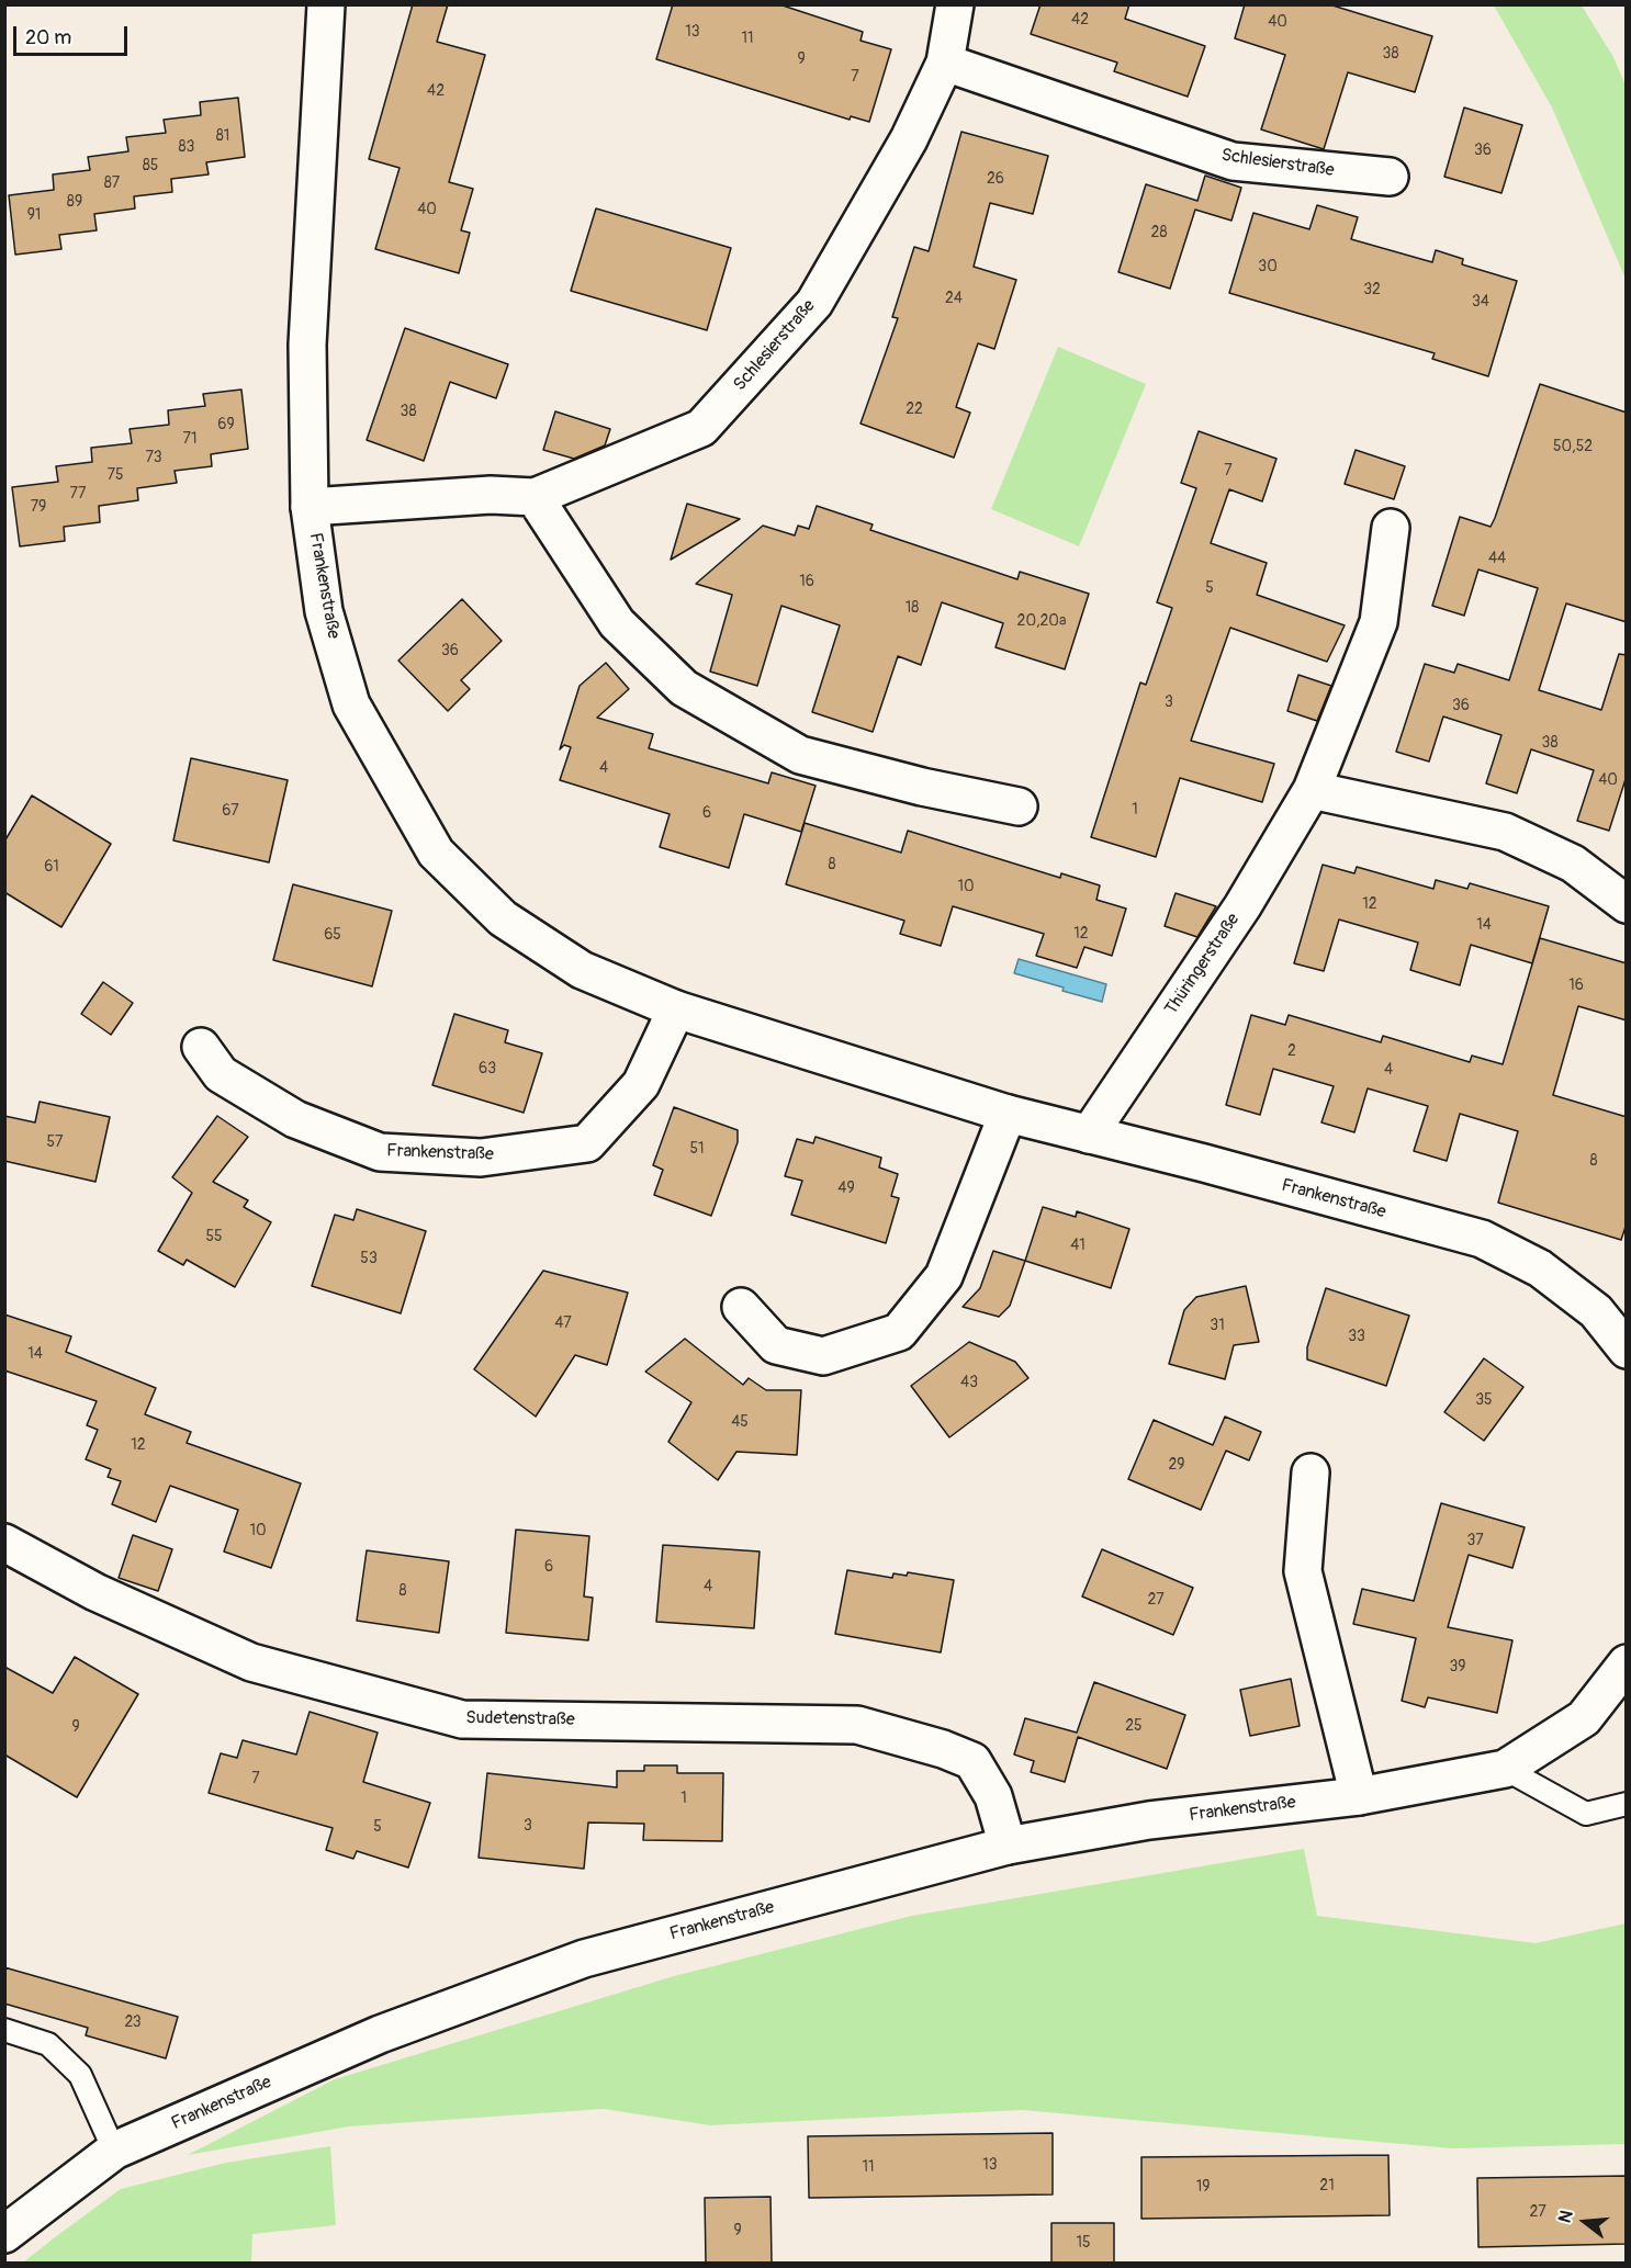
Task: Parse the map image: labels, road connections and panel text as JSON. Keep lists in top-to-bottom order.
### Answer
{
  "streets": {
    "street": [
      "Schlesierstraße",
      "Frankenstraße",
      "Thüringerstraße",
      "Sudetenstraße"
    ]
  },
  "crossings": [
    ["Schlesierstraße", "Frankenstraße"],
    ["Frankenstraße", "Thüringerstraße"],
    ["Frankenstraße", "Sudetenstraße"]
  ],
  "house_numbers": [
    "42",
    "40",
    "13",
    "11",
    "38",
    "9",
    "7",
    "42",
    "81",
    "83",
    "36",
    "85",
    "26",
    "87",
    "89",
    "40",
    "91",
    "28",
    "30",
    "32",
    "24",
    "34",
    "22",
    "38",
    "69",
    "71",
    "50,52",
    "73",
    "7",
    "75",
    "77",
    "79",
    "44",
    "16",
    "5",
    "18",
    "20,20a",
    "36",
    "3",
    "36",
    "38",
    "4",
    "40",
    "1",
    "67",
    "6",
    "8",
    "61",
    "10",
    "12",
    "14",
    "12",
    "65",
    "16",
    "2",
    "63",
    "4",
    "57",
    "51",
    "8",
    "49",
    "55",
    "41",
    "53",
    "47",
    "31",
    "33",
    "14",
    "43",
    "35",
    "45",
    "12",
    "29",
    "10",
    "37",
    "6",
    "4",
    "8",
    "27",
    "39",
    "25",
    "9",
    "7",
    "1",
    "3",
    "5",
    "23",
    "13",
    "11",
    "21",
    "19",
    "27",
    "9",
    "15"
  ],
  "scale_bar": "20 m",
  "north": "left"
}
